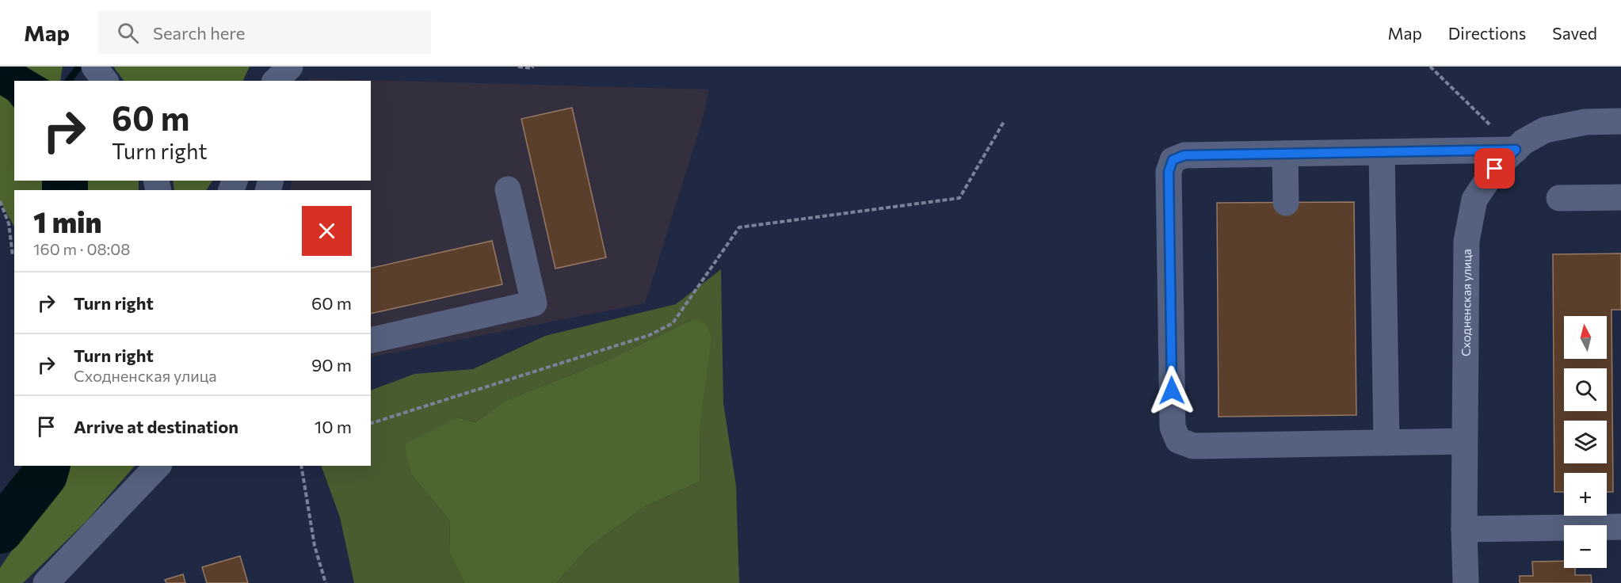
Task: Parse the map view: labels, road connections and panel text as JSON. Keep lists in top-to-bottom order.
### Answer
{
  "streets": {
    "street": ["Сходненская улица"]
  },
  "north": "top",
  "page": {
    "header": "Map",
    "search": "Search here",
    "nav": ["Map", "Directions", "Saved"],
    "turn": ["60 m", "Turn right"],
    "heading": ["1 min", "160 m · 08:08"],
    "list": [
      {
        "name": "Turn right",
        "value": "60 m"
      },
      {
        "name": "Turn right",
        "note": "Сходненская улица",
        "value": "90 m"
      },
      {
        "name": "Arrive at destination",
        "value": "10 m"
      }
    ],
    "map_buttons": ["+", "−"]
  }
}
